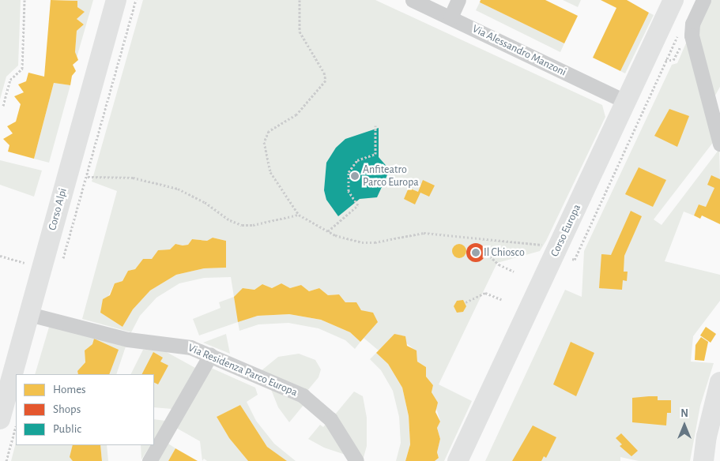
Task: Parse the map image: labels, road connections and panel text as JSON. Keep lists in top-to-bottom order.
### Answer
{
  "streets": {
    "street": [
      "Via Alessandro Manzoni",
      "Corso Alpi",
      "Corso Europa",
      "Via Residenza Parco Europa"
    ]
  },
  "crossings": [
    ["Via Alessandro Manzoni", "Corso Europa"],
    ["Corso Alpi", "Via Residenza Parco Europa"]
  ],
  "places": ["Anfiteatro Parco Europa", "Il Chiosco"],
  "legend": ["Homes", "Shops", "Public"],
  "north": "top"
}
